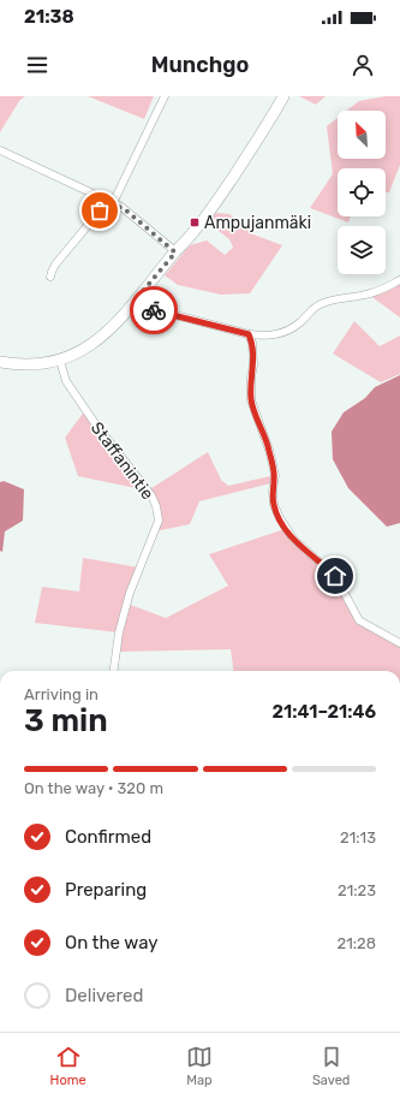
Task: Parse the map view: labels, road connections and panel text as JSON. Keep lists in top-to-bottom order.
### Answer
{
  "streets": {
    "street": ["Staffanintie"]
  },
  "places": {
    "transit": ["Ampujanmäki"]
  },
  "north": "top left",
  "page": {
    "status": "21:38",
    "header": "Munchgo",
    "heading": ["3 min", "Arriving in", "21:41–21:46"],
    "bar": "On the way · 320 m",
    "list": [
      ["Confirmed", "21:13"],
      ["Preparing", "21:23"],
      ["On the way", "21:28"],
      "Delivered"
    ],
    "tabs": ["Home", "Map", "Saved"]
  }
}
